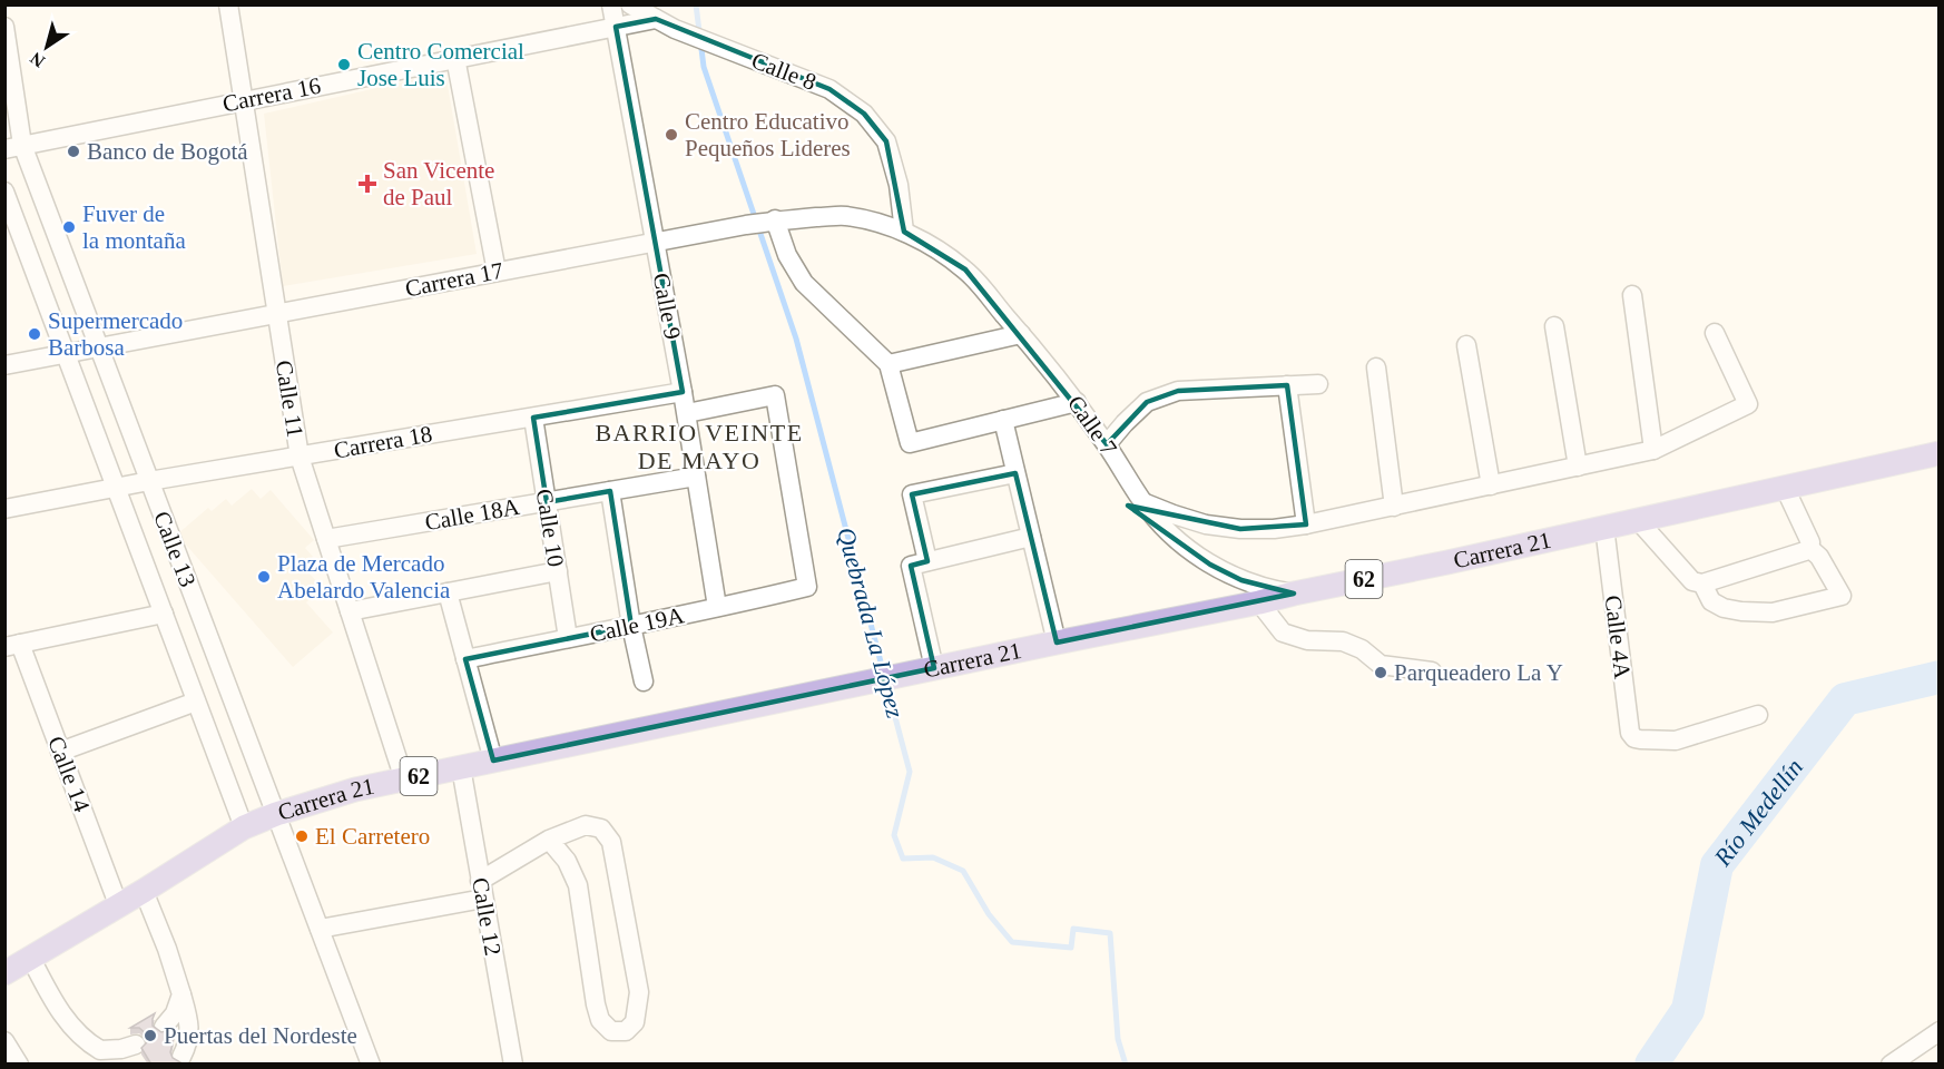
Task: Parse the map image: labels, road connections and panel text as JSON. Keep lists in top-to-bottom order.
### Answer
{
  "streets": {
    "main road": ["Carrera 21", "62"],
    "street": [
      "Calle 8",
      "Carrera 16",
      "Carrera 17",
      "Calle 9",
      "Calle 11",
      "Calle 7",
      "Carrera 18",
      "Calle 18A",
      "Calle 10",
      "Calle 13",
      "Calle 19A",
      "Calle 4A",
      "Calle 14",
      "Calle 12"
    ]
  },
  "crossings": [
    ["Calle 8", "Carrera 16"],
    ["Calle 8", "Carrera 17"],
    ["Calle 8", "Calle 7"],
    ["Carrera 16", "Calle 9"],
    ["Carrera 16", "Calle 11"],
    ["Carrera 16", "Calle 13"],
    ["Carrera 17", "Calle 9"],
    ["Carrera 17", "Calle 11"],
    ["Carrera 17", "Calle 7"],
    ["Carrera 17", "Calle 13"],
    ["Calle 9", "Carrera 18"],
    ["Calle 9", "Calle 18A"],
    ["Calle 9", "Calle 19A"],
    ["Calle 11", "Carrera 18"],
    ["Calle 11", "Calle 18A"],
    ["Calle 11", "Carrera 21"],
    ["Calle 7", "Carrera 21"],
    ["Carrera 18", "Calle 10"],
    ["Carrera 18", "Calle 13"],
    ["Calle 18A", "Calle 10"],
    ["Calle 10", "Calle 19A"],
    ["Calle 13", "Carrera 21"],
    ["Carrera 21", "Calle 4A"],
    ["Carrera 21", "Calle 14"],
    ["Carrera 21", "Calle 12"]
  ],
  "districts": ["BARRIO VEINTE DE MAYO"],
  "water": ["Quebrada La López", "Río Medellín"],
  "places": {
    "other": [
      "Centro Comercial Jose Luis",
      "Centro Educativo Pequeños Lideres",
      "Banco de Bogotá",
      "Fuver de la montaña",
      "Supermercado Barbosa",
      "Plaza de Mercado Abelardo Valencia",
      "Parqueadero La Y",
      "El Carretero",
      "Puertas del Nordeste"
    ],
    "health": ["San Vicente de Paul"]
  },
  "north": "bottom left"
}
